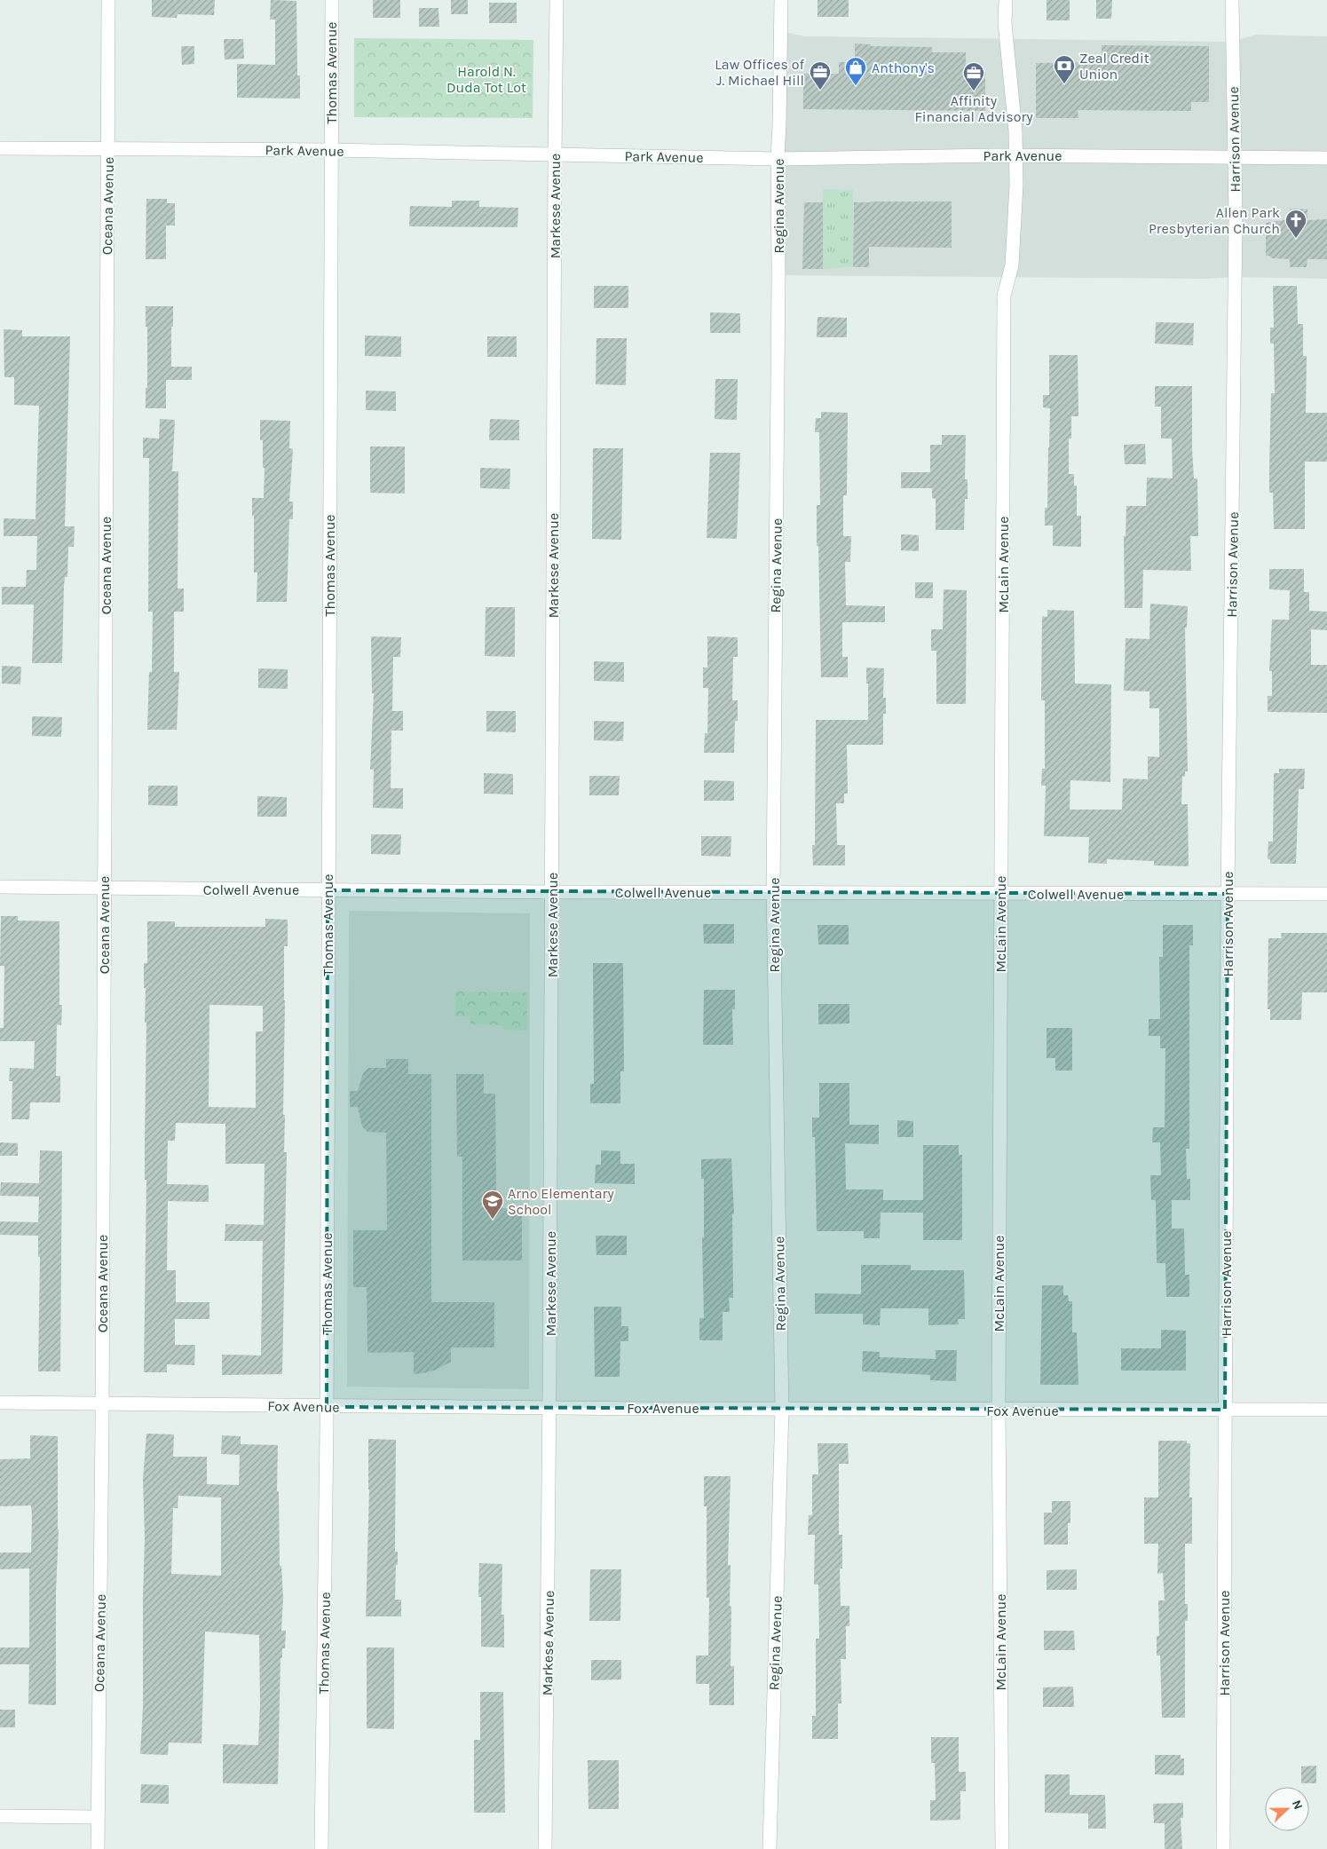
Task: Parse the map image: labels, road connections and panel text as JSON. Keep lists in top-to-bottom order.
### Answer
{
  "streets": {
    "street": [
      "Thomas Avenue",
      "Harrison Avenue",
      "Park Avenue",
      "Oceana Avenue",
      "Markese Avenue",
      "Regina Avenue",
      "McLain Avenue",
      "Colwell Avenue",
      "Fox Avenue"
    ]
  },
  "crossings": [
    ["Thomas Avenue", "Park Avenue"],
    ["Thomas Avenue", "Colwell Avenue"],
    ["Thomas Avenue", "Fox Avenue"],
    ["Harrison Avenue", "Park Avenue"],
    ["Harrison Avenue", "Colwell Avenue"],
    ["Harrison Avenue", "Fox Avenue"],
    ["Park Avenue", "Oceana Avenue"],
    ["Park Avenue", "Markese Avenue"],
    ["Park Avenue", "Regina Avenue"],
    ["Park Avenue", "McLain Avenue"],
    ["Oceana Avenue", "Colwell Avenue"],
    ["Oceana Avenue", "Fox Avenue"],
    ["Markese Avenue", "Colwell Avenue"],
    ["Markese Avenue", "Fox Avenue"],
    ["Regina Avenue", "Colwell Avenue"],
    ["Regina Avenue", "Fox Avenue"],
    ["McLain Avenue", "Colwell Avenue"],
    ["McLain Avenue", "Fox Avenue"]
  ],
  "parks": ["Harold N. Duda Tot Lot"],
  "places": {
    "bank": ["Zeal Credit Union"],
    "shop": ["Anthony's"],
    "office": ["Law Offices of J. Michael Hill", "Affinity Financial Advisory"],
    "church": ["Allen Park Presbyterian Church"],
    "school or university": ["Arno Elementary School"]
  },
  "north": "right"
}
